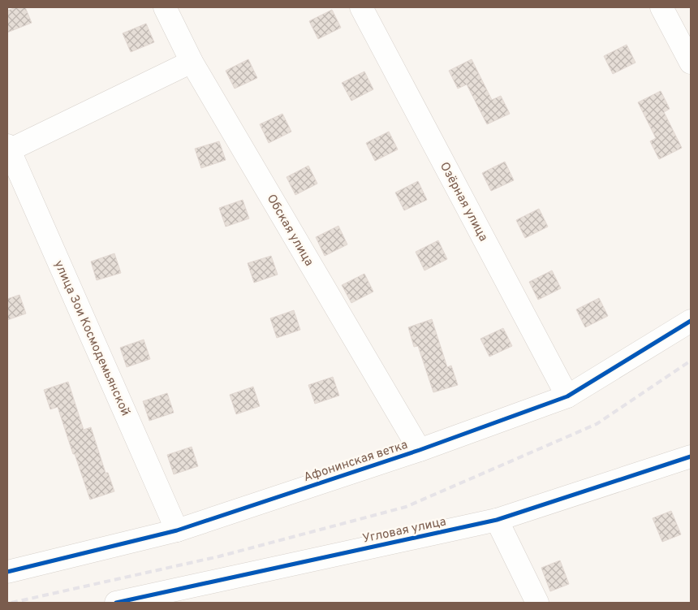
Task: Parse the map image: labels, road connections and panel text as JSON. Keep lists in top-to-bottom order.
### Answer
{
  "streets": {
    "street": [
      "Озёрная улица",
      "Обская улица",
      "улица Зои Космодемьянской",
      "Афонинская ветка",
      "Угловая улица"
    ]
  },
  "crossings": [
    ["Озёрная улица", "Афонинская ветка"],
    ["Обская улица", "Афонинская ветка"],
    ["улица Зои Космодемьянской", "Афонинская ветка"]
  ]
}
